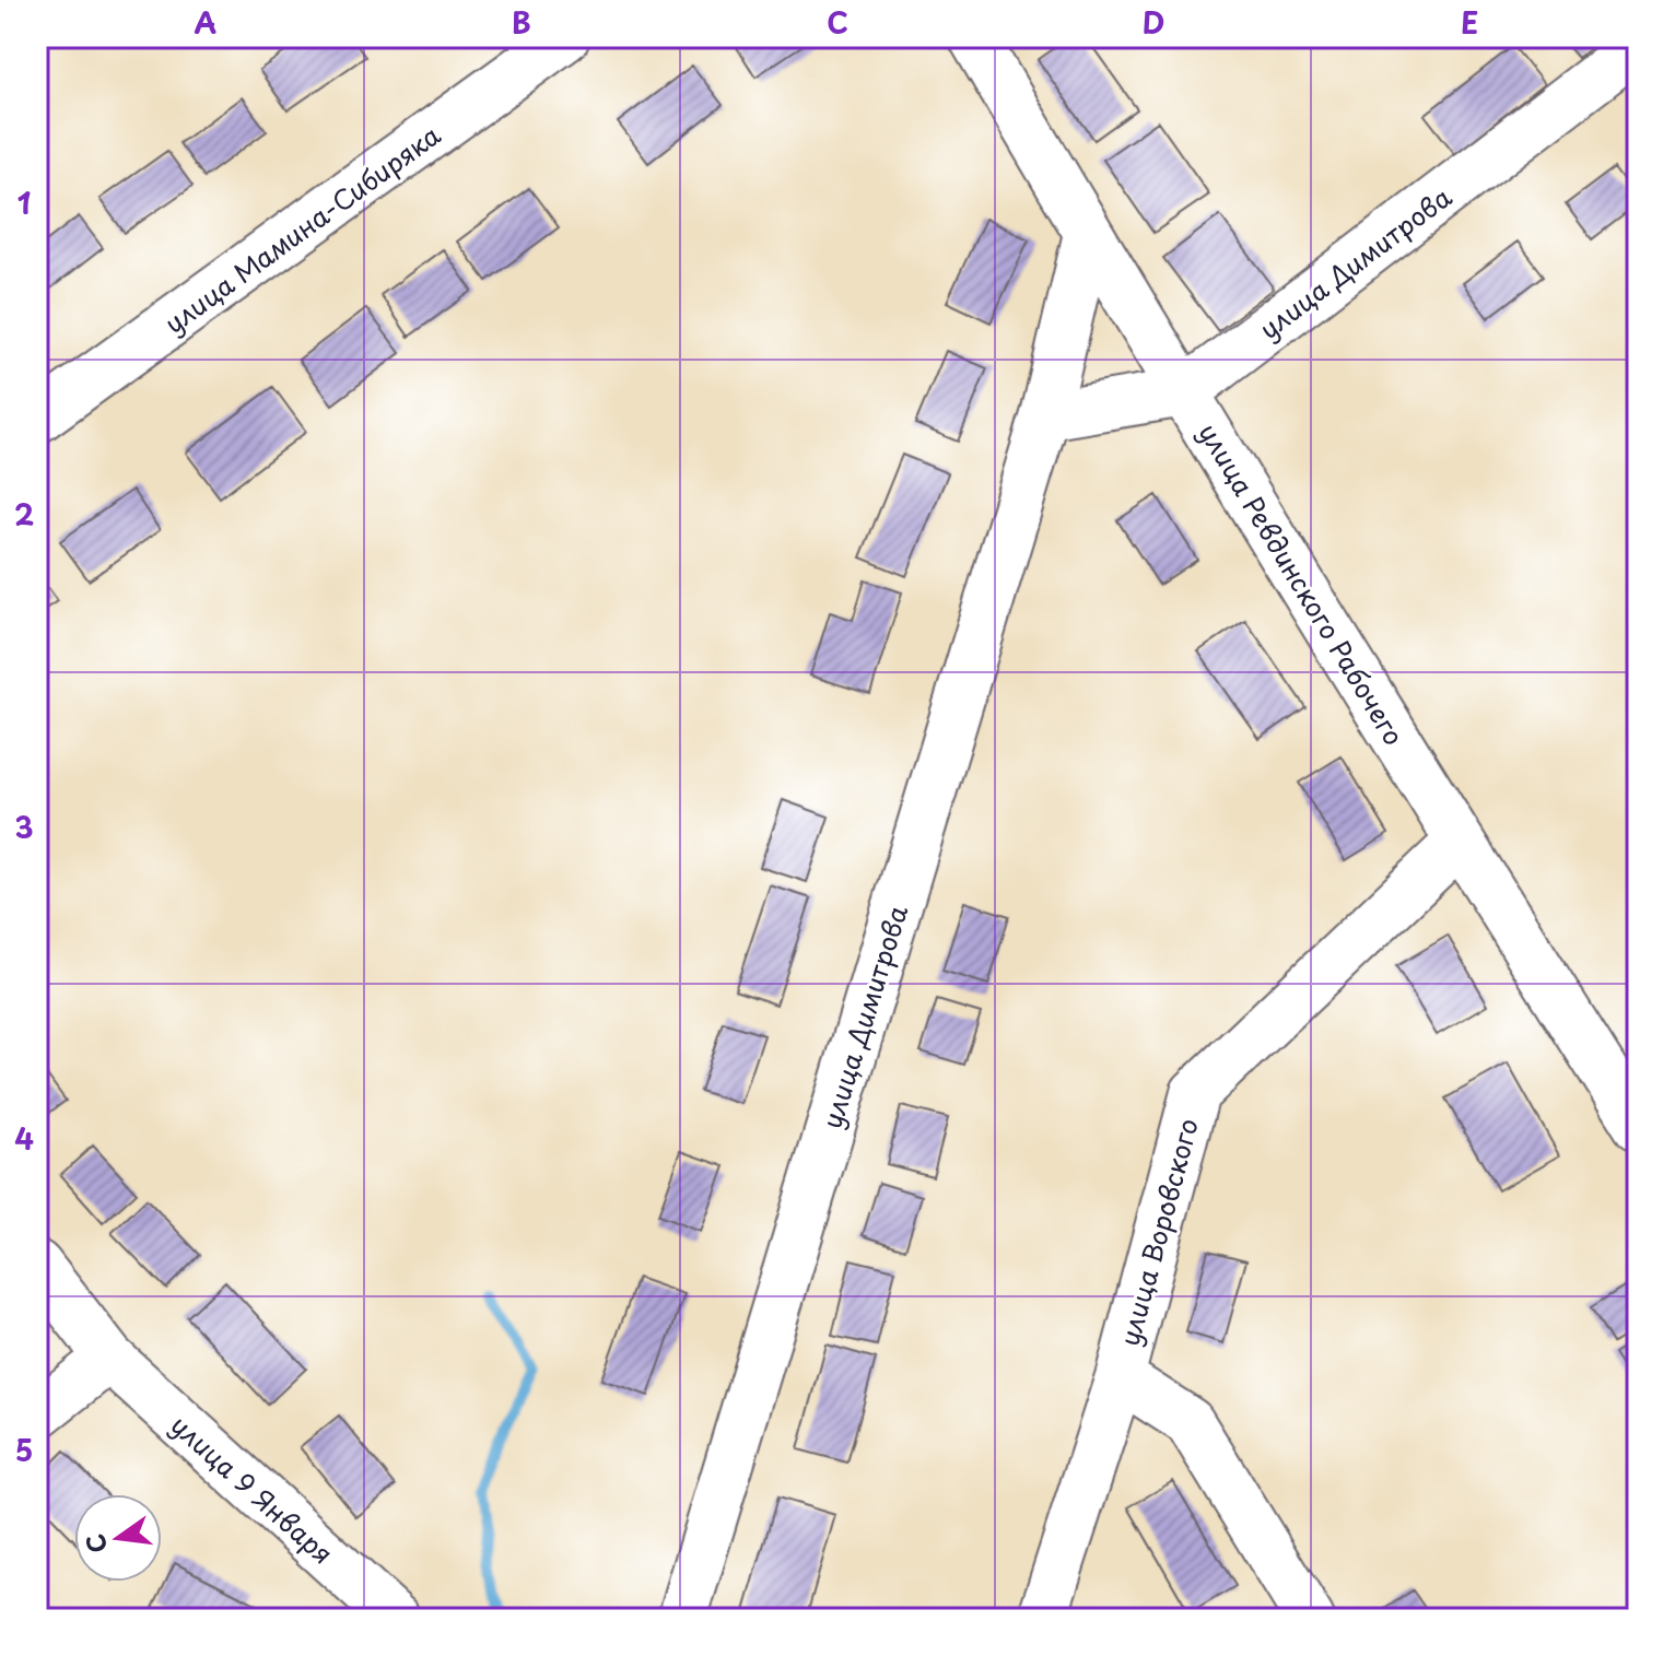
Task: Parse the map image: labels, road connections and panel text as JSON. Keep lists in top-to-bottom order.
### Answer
{
  "streets": {
    "street": [
      "улица Мамина-Сибиряка",
      "улица Димитрова",
      "улица Ревдинского Рабочего",
      "улица Воровского",
      "улица 9 Января"
    ]
  },
  "crossings": [
    ["улица Димитрова", "улица Ревдинского Рабочего"],
    ["улица Ревдинского Рабочего", "улица Воровского"]
  ],
  "north": "left",
  "grid": {
    "columns": [
      "A",
      "B",
      "C",
      "D",
      "E"
    ],
    "rows": [
      "1",
      "2",
      "3",
      "4",
      "5"
    ]
  }
}
